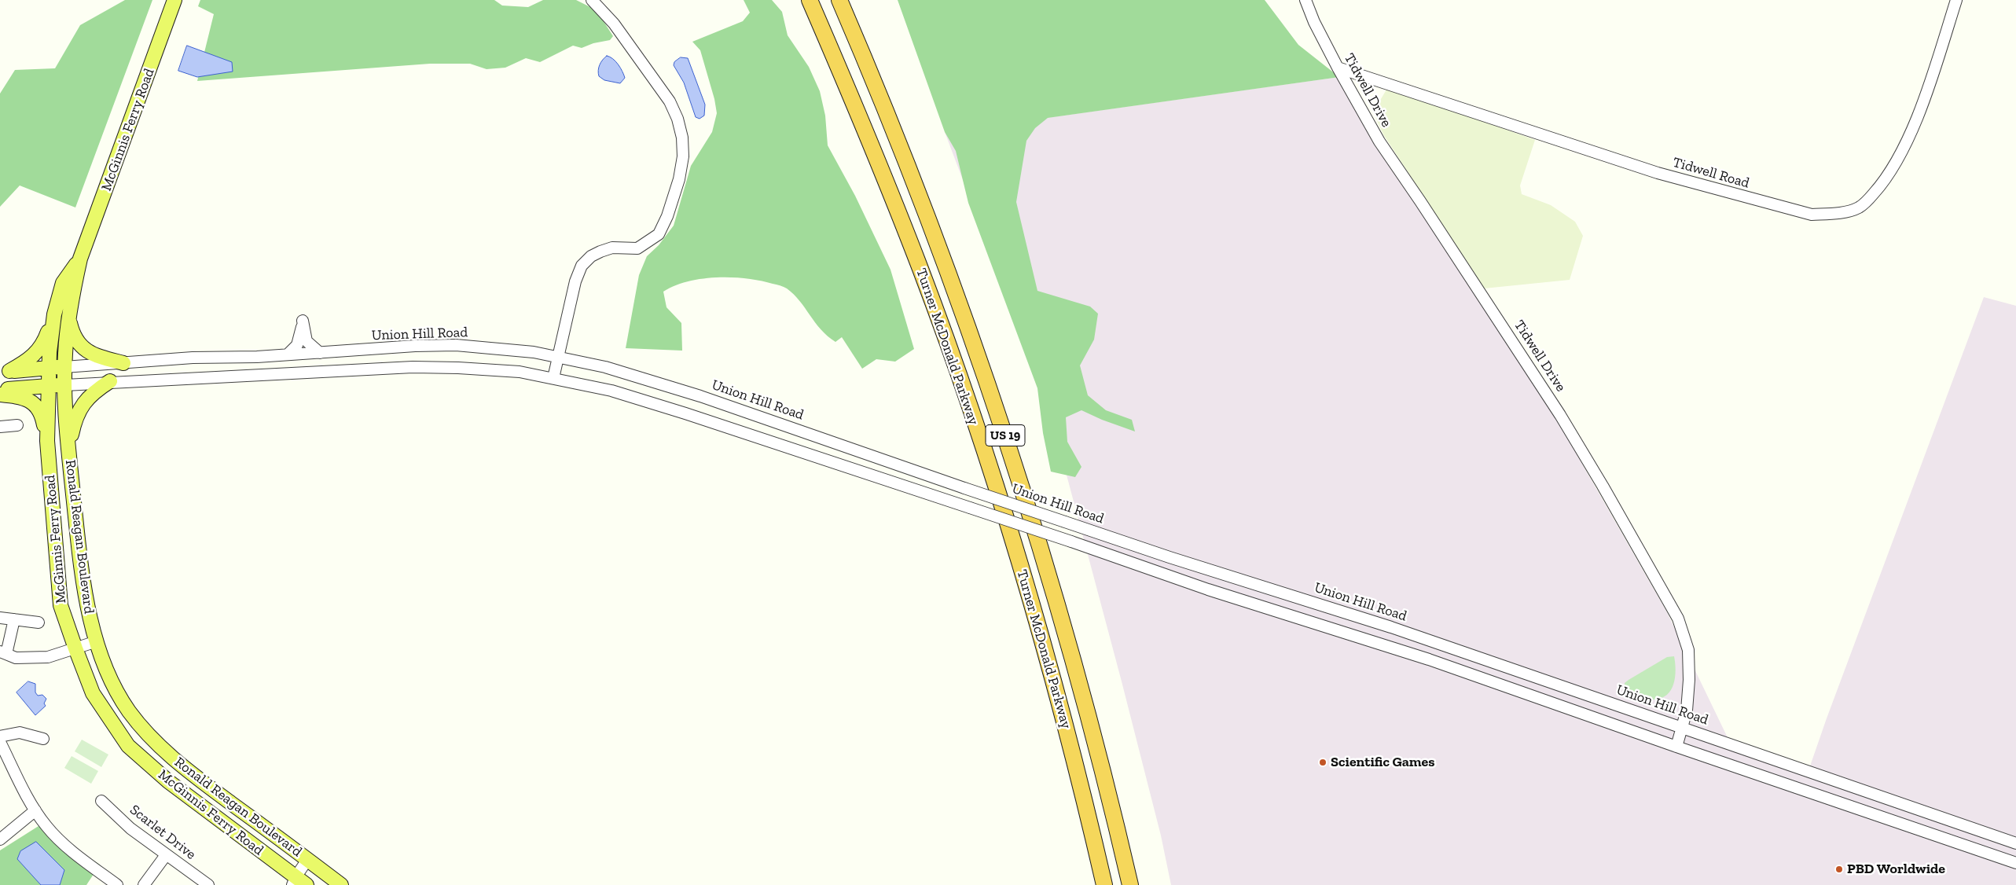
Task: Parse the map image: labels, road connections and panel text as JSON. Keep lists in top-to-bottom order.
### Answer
{
  "streets": {
    "highway": ["Turner McDonald Parkway", "US 19"],
    "main road": ["McGinnis Ferry Road", "Ronald Reagan Boulevard"],
    "street": [
      "Tidwell Drive",
      "Tidwell Road",
      "Union Hill Road",
      "Scarlet Drive"
    ]
  },
  "crossings": [
    ["Tidwell Drive", "Tidwell Road"],
    ["Tidwell Drive", "Union Hill Road"],
    ["McGinnis Ferry Road", "Union Hill Road"],
    ["McGinnis Ferry Road", "Ronald Reagan Boulevard"]
  ],
  "places": ["Scientific Games", "PBD Worldwide"]
}
